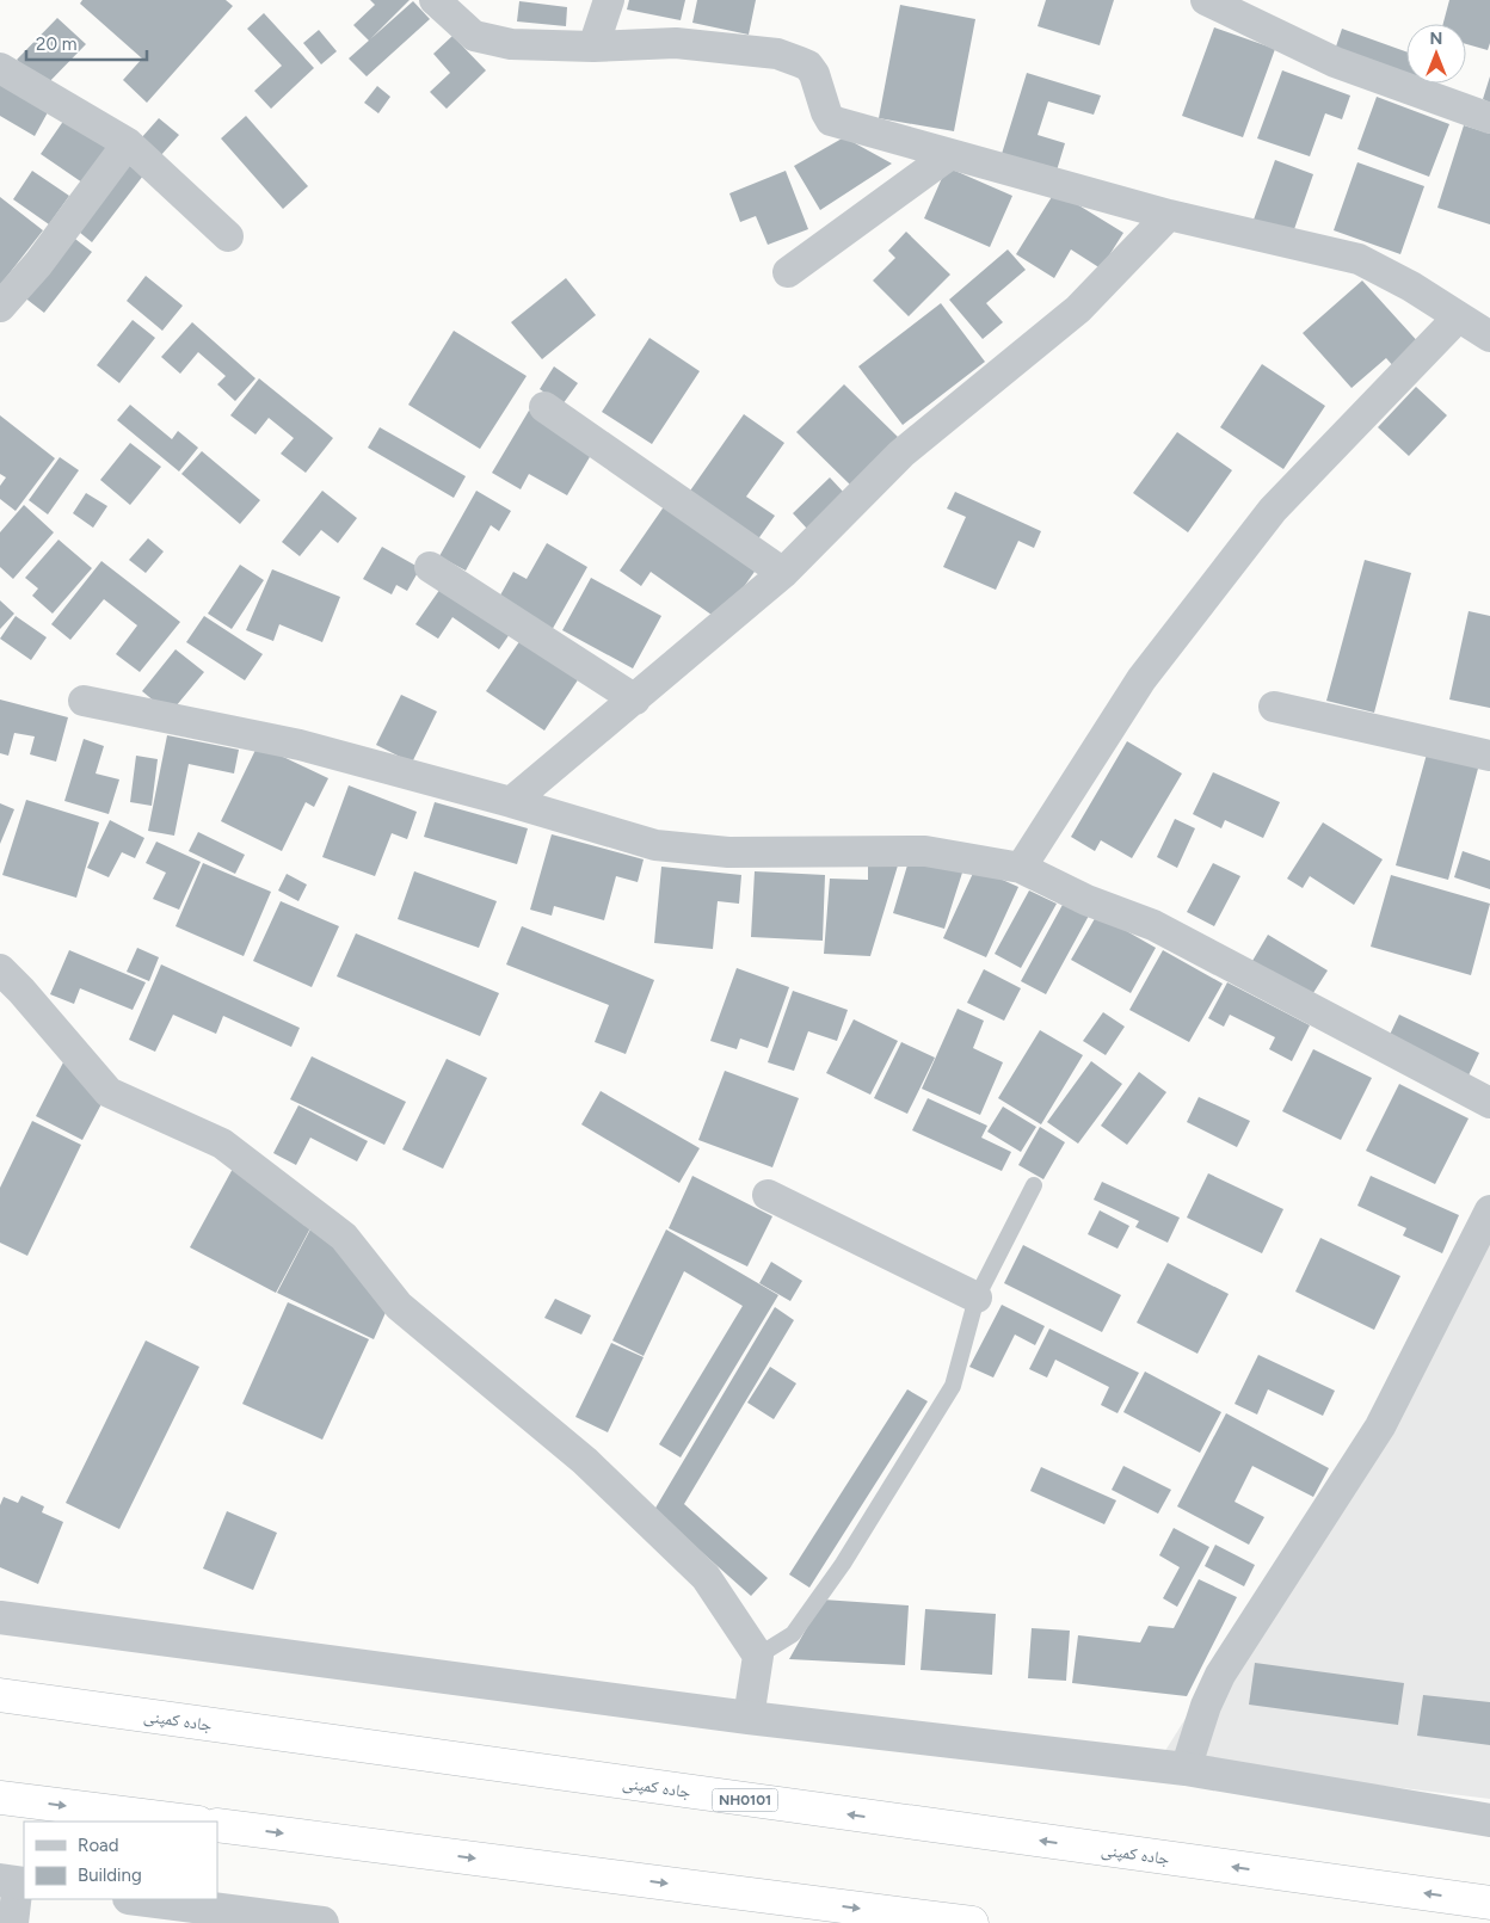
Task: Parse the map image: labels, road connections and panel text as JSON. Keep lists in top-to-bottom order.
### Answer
{
  "streets": {
    "highway": ["جاده کمپنی", "NH0101"]
  },
  "legend": ["Road", "Building"],
  "scale_bar": "20 m",
  "north": "top"
}
